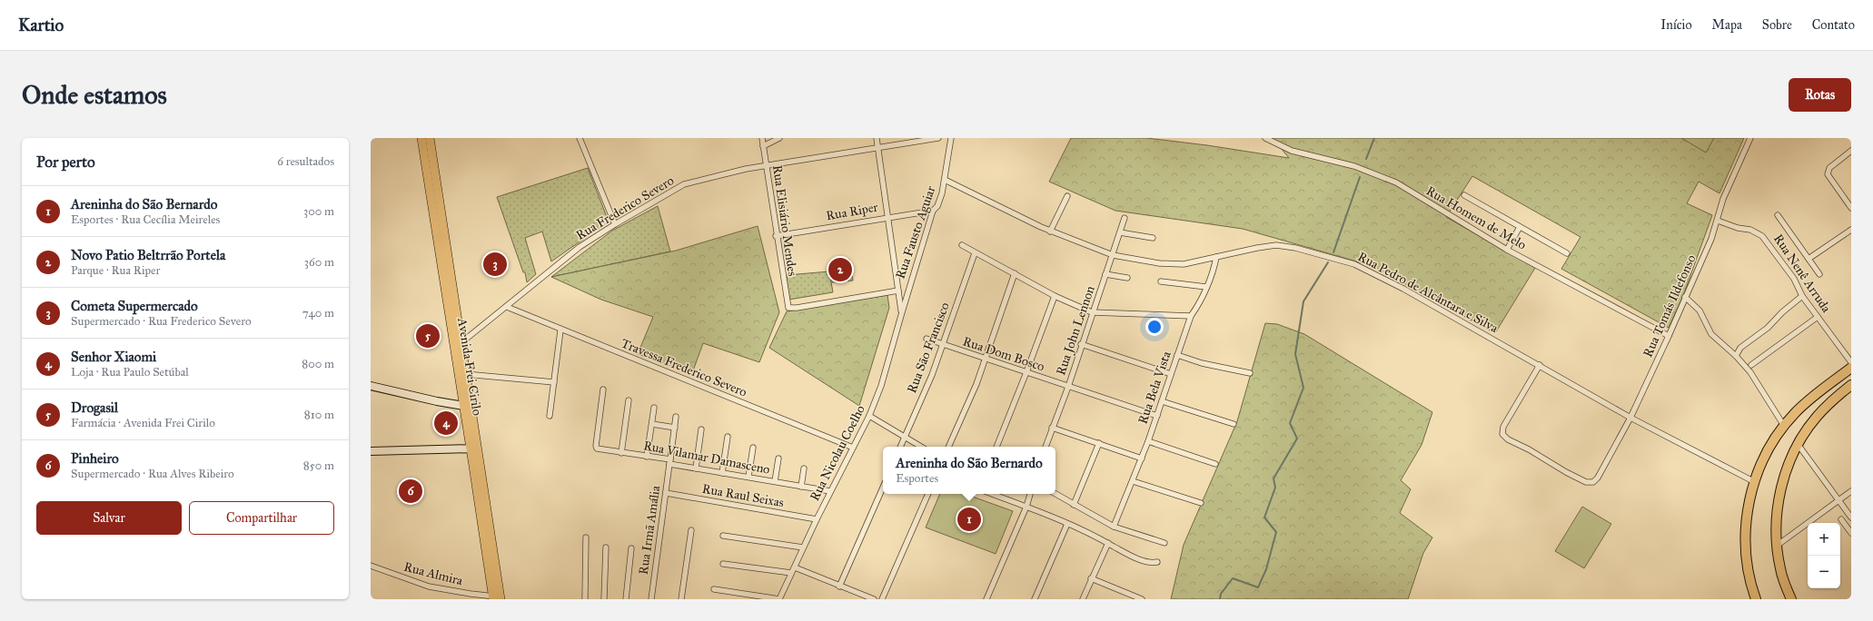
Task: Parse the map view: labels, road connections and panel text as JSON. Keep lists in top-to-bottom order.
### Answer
{
  "streets": {
    "main road": ["Avenida Frei Cirilo"],
    "street": [
      "Rua Frederico Severo",
      "Rua Riper",
      "Rua Homem de Melo",
      "Rua Elisiário Mendes",
      "Rua Fausto Aguiar",
      "Rua Nenê Arruda",
      "Rua Pedro de Alcântara e Silva",
      "Rua Tomás Ildefonso",
      "Rua John Lennon",
      "Rua São Francisco",
      "Rua Dom Bosco",
      "Travessa Frederico Severo",
      "Rua Bela Vista",
      "Rua Nicolau Coelho",
      "Rua Vilamar Damasceno",
      "Rua Raul Seixas",
      "Rua Irmã Amália",
      "Rua Almira"
    ]
  },
  "crossings": [
    ["Rua Frederico Severo", "Rua Elisiário Mendes"],
    ["Rua Frederico Severo", "Avenida Frei Cirilo"],
    ["Rua Frederico Severo", "Travessa Frederico Severo"],
    ["Rua Riper", "Rua Elisiário Mendes"],
    ["Rua Riper", "Rua Fausto Aguiar"],
    ["Rua Homem de Melo", "Rua Tomás Ildefonso"],
    ["Rua Fausto Aguiar", "Rua Pedro de Alcântara e Silva"],
    ["Rua Fausto Aguiar", "Rua Nicolau Coelho"],
    ["Rua Nenê Arruda", "Rua Tomás Ildefonso"],
    ["Rua Pedro de Alcântara e Silva", "Rua Tomás Ildefonso"],
    ["Rua Pedro de Alcântara e Silva", "Rua John Lennon"],
    ["Rua Pedro de Alcântara e Silva", "Rua Bela Vista"],
    ["Rua John Lennon", "Rua Dom Bosco"],
    ["Rua São Francisco", "Rua Dom Bosco"],
    ["Rua Dom Bosco", "Rua Bela Vista"],
    ["Avenida Frei Cirilo", "Rua Almira"],
    ["Travessa Frederico Severo", "Rua Nicolau Coelho"],
    ["Rua Nicolau Coelho", "Rua Vilamar Damasceno"],
    ["Rua Nicolau Coelho", "Rua Raul Seixas"],
    ["Rua Vilamar Damasceno", "Rua Irmã Amália"],
    ["Rua Raul Seixas", "Rua Irmã Amália"]
  ],
  "page": {
    "header": "Kartio",
    "nav": [
      "Início",
      "Mapa",
      "Sobre",
      "Contato"
    ],
    "buttons": [
      "Rotas",
      ["Salvar", "Compartilhar"]
    ],
    "title": "Onde estamos",
    "heading": ["Por perto", "6 resultados"],
    "list": [
      {
        "mark": "1",
        "name": "Areninha do São Bernardo",
        "note": "Esportes · Rua Cecília Meireles",
        "value": "300 m"
      },
      {
        "mark": "2",
        "name": "Novo Patio Beltrrão Portela",
        "note": "Parque · Rua Riper",
        "value": "360 m"
      },
      {
        "mark": "3",
        "name": "Cometa Supermercado",
        "note": "Supermercado · Rua Frederico Severo",
        "value": "740 m"
      },
      {
        "mark": "4",
        "name": "Senhor Xiaomi",
        "note": "Loja · Rua Paulo Setúbal",
        "value": "800 m"
      },
      {
        "mark": "5",
        "name": "Drogasil",
        "note": "Farmácia · Avenida Frei Cirilo",
        "value": "810 m"
      },
      {
        "mark": "6",
        "name": "Pinheiro",
        "note": "Supermercado · Rua Alves Ribeiro",
        "value": "850 m"
      }
    ],
    "pins": [
      "3",
      "2",
      "5",
      "4",
      "6",
      "1"
    ],
    "popup": ["Areninha do São Bernardo", "Esportes"],
    "map_buttons": ["+", "−"]
  }
}
